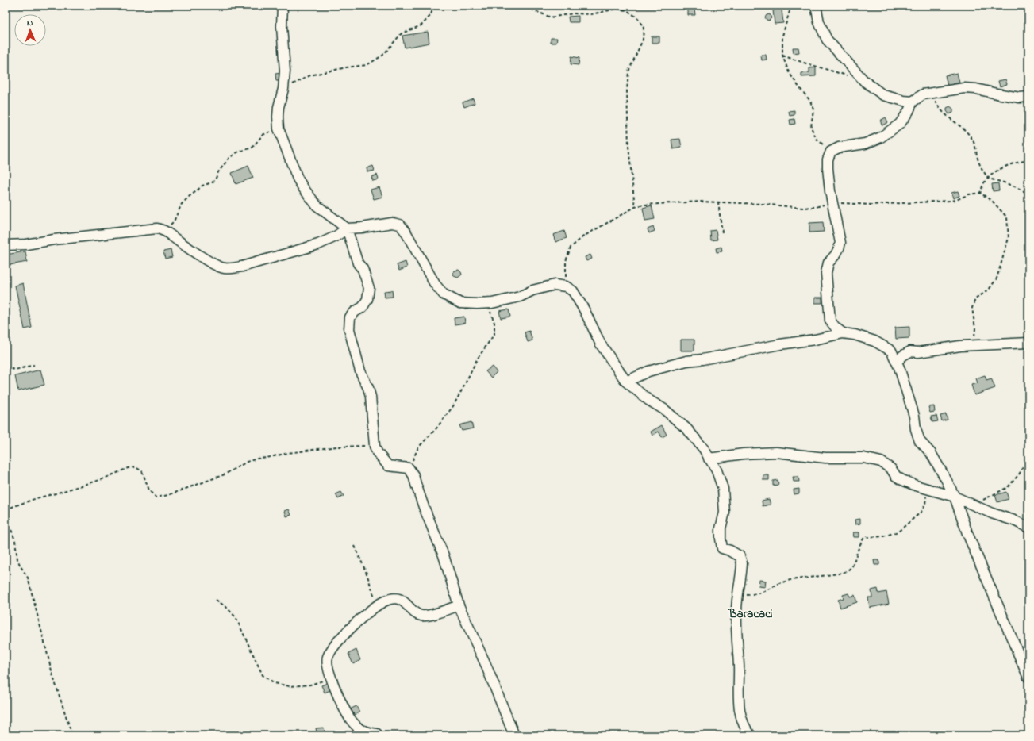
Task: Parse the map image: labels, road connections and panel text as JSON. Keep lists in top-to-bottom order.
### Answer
{
  "districts": ["Baracaci"],
  "north": "top"
}
